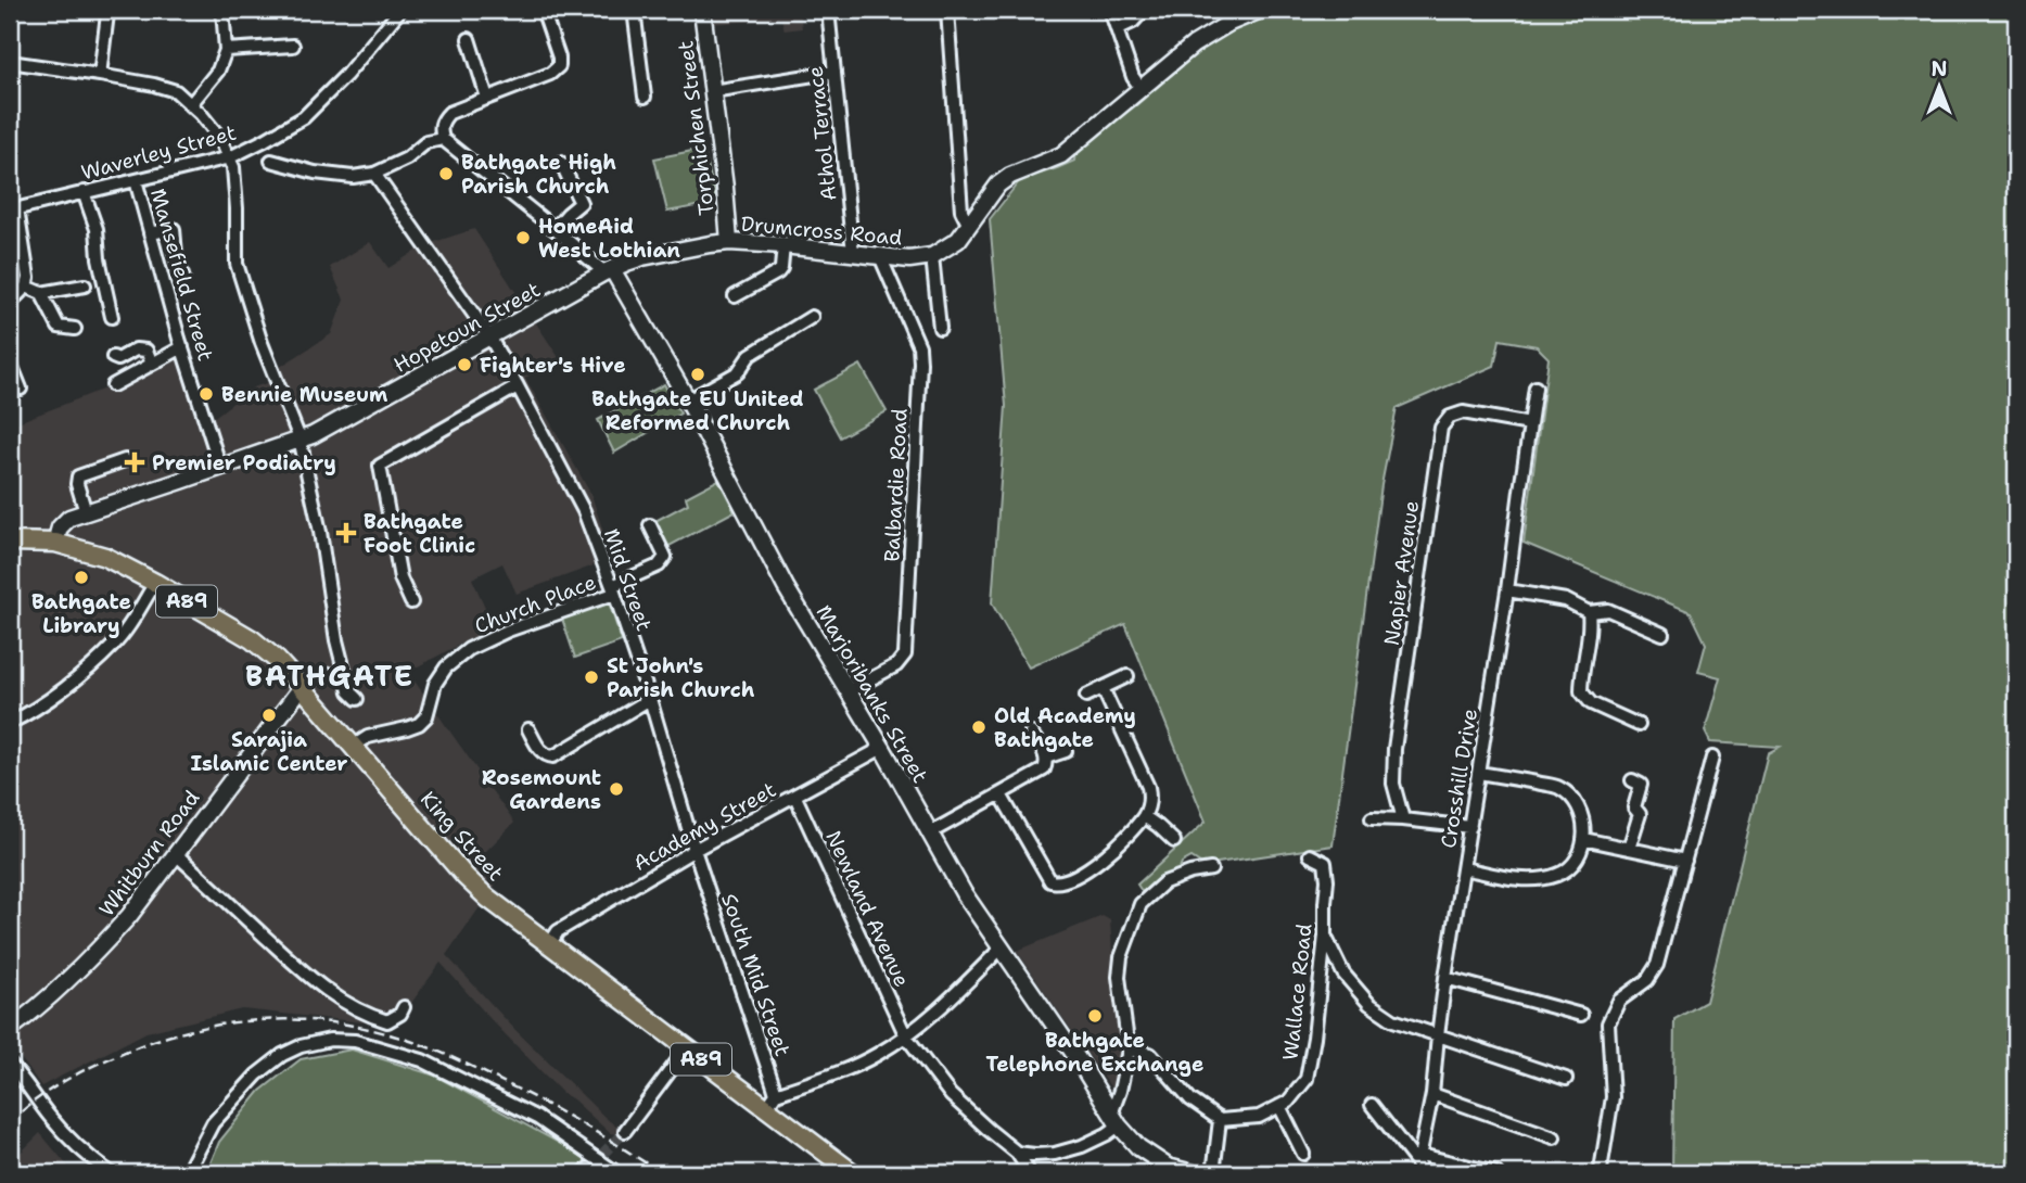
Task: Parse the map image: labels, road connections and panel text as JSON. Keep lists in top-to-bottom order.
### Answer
{
  "streets": {
    "main road": [
      "Torphichen Street",
      "Drumcross Road",
      "Hopetoun Street",
      "A89",
      "Marjoribanks Street",
      "King Street",
      "Whitburn Road"
    ],
    "street": [
      "Athol Terrace",
      "Waverley Street",
      "Mansefield Street",
      "Balbardie Road",
      "Napier Avenue",
      "Mid Street",
      "Church Place",
      "Crosshill Drive",
      "Academy Street",
      "Newland Avenue",
      "South Mid Street",
      "Wallace Road"
    ]
  },
  "crossings": [
    ["Torphichen Street", "Drumcross Road"],
    ["Athol Terrace", "Drumcross Road"],
    ["Waverley Street", "Mansefield Street"],
    ["Drumcross Road", "Hopetoun Street"],
    ["Drumcross Road", "Balbardie Road"],
    ["Drumcross Road", "Marjoribanks Street"],
    ["Mansefield Street", "Hopetoun Street"],
    ["Hopetoun Street", "Mid Street"],
    ["Hopetoun Street", "A89"],
    ["Hopetoun Street", "Marjoribanks Street"],
    ["Balbardie Road", "Marjoribanks Street"],
    ["Napier Avenue", "Crosshill Drive"],
    ["Mid Street", "Church Place"],
    ["Mid Street", "Academy Street"],
    ["Mid Street", "South Mid Street"],
    ["A89", "Church Place"],
    ["A89", "Academy Street"],
    ["A89", "King Street"],
    ["A89", "Whitburn Road"],
    ["A89", "South Mid Street"],
    ["Church Place", "King Street"],
    ["Marjoribanks Street", "Academy Street"],
    ["Academy Street", "King Street"],
    ["Academy Street", "Newland Avenue"],
    ["Academy Street", "South Mid Street"]
  ],
  "districts": ["BATHGATE"],
  "places": {
    "other": [
      "Bathgate High Parish Church",
      "HomeAid West Lothian",
      "Fighter's Hive",
      "Bathgate EU United Reformed Church",
      "Bennie Museum",
      "Bathgate Library",
      "St John's Parish Church",
      "Sarajia Islamic Center",
      "Old Academy Bathgate",
      "Rosemount Gardens",
      "Bathgate Telephone Exchange"
    ],
    "health": ["Premier Podiatry", "Bathgate Foot Clinic"]
  },
  "north": "top"
}
